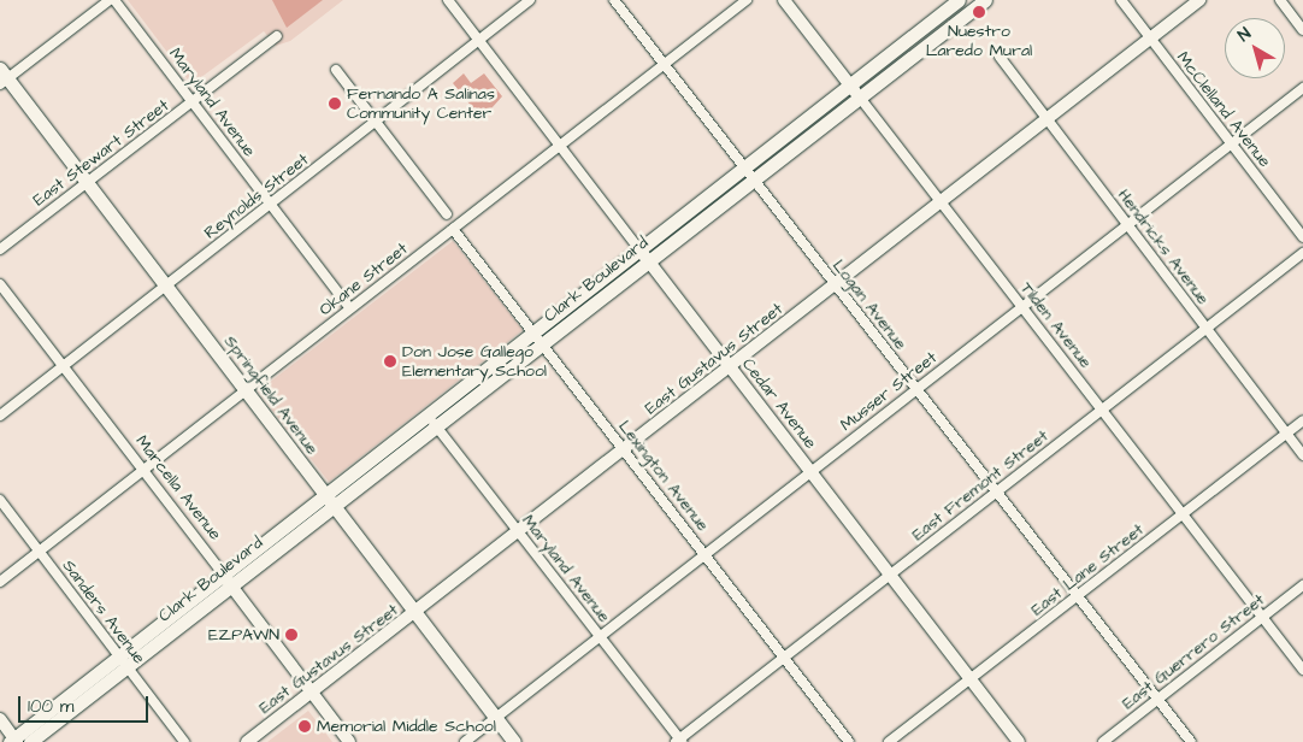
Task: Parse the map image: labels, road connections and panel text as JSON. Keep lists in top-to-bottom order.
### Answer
{
  "streets": {
    "main road": ["Clark Boulevard", "Springfield Avenue"],
    "street": [
      "Maryland Avenue",
      "McClelland Avenue",
      "East Stewart Street",
      "Reynolds Street",
      "Hendricks Avenue",
      "Okane Street",
      "Logan Avenue",
      "Tilden Avenue",
      "East Gustavus Street",
      "Musser Street",
      "Cedar Avenue",
      "Lexington Avenue",
      "East Fremont Street",
      "Marcella Avenue",
      "East Lane Street",
      "Sanders Avenue",
      "East Guerrero Street"
    ]
  },
  "crossings": [
    ["Maryland Avenue", "East Stewart Street"],
    ["Maryland Avenue", "Reynolds Street"],
    ["Maryland Avenue", "Okane Street"],
    ["Maryland Avenue", "Clark Boulevard"],
    ["Maryland Avenue", "East Gustavus Street"],
    ["Maryland Avenue", "Musser Street"],
    ["Maryland Avenue", "East Fremont Street"],
    ["McClelland Avenue", "East Gustavus Street"],
    ["McClelland Avenue", "Musser Street"],
    ["East Stewart Street", "Springfield Avenue"],
    ["Reynolds Street", "Springfield Avenue"],
    ["Reynolds Street", "Cedar Avenue"],
    ["Reynolds Street", "Marcella Avenue"],
    ["Hendricks Avenue", "East Gustavus Street"],
    ["Hendricks Avenue", "Musser Street"],
    ["Hendricks Avenue", "East Fremont Street"],
    ["Hendricks Avenue", "East Lane Street"],
    ["Okane Street", "Logan Avenue"],
    ["Okane Street", "Springfield Avenue"],
    ["Okane Street", "Cedar Avenue"],
    ["Okane Street", "Lexington Avenue"],
    ["Okane Street", "Marcella Avenue"],
    ["Okane Street", "Sanders Avenue"],
    ["Clark Boulevard", "Logan Avenue"],
    ["Clark Boulevard", "Tilden Avenue"],
    ["Clark Boulevard", "Springfield Avenue"],
    ["Clark Boulevard", "Cedar Avenue"],
    ["Clark Boulevard", "Lexington Avenue"],
    ["Clark Boulevard", "Marcella Avenue"],
    ["Clark Boulevard", "Sanders Avenue"],
    ["Logan Avenue", "East Gustavus Street"],
    ["Logan Avenue", "Musser Street"],
    ["Logan Avenue", "East Fremont Street"],
    ["Logan Avenue", "East Lane Street"],
    ["Logan Avenue", "East Guerrero Street"],
    ["Tilden Avenue", "East Gustavus Street"],
    ["Tilden Avenue", "Musser Street"],
    ["Tilden Avenue", "East Fremont Street"],
    ["Tilden Avenue", "East Lane Street"],
    ["Tilden Avenue", "East Guerrero Street"],
    ["East Gustavus Street", "Springfield Avenue"],
    ["East Gustavus Street", "Cedar Avenue"],
    ["East Gustavus Street", "Lexington Avenue"],
    ["East Gustavus Street", "Marcella Avenue"],
    ["Musser Street", "Springfield Avenue"],
    ["Musser Street", "Cedar Avenue"],
    ["Musser Street", "Lexington Avenue"],
    ["Cedar Avenue", "East Fremont Street"],
    ["Cedar Avenue", "East Lane Street"],
    ["Lexington Avenue", "East Fremont Street"]
  ],
  "places": [
    "Nuestro Laredo Mural",
    "Fernando A Salinas Community Center",
    "Don Jose Gallego Elementary School",
    "EZPAWN",
    "Memorial Middle School"
  ],
  "scale_bar": "100 m",
  "north": "top left"
}
